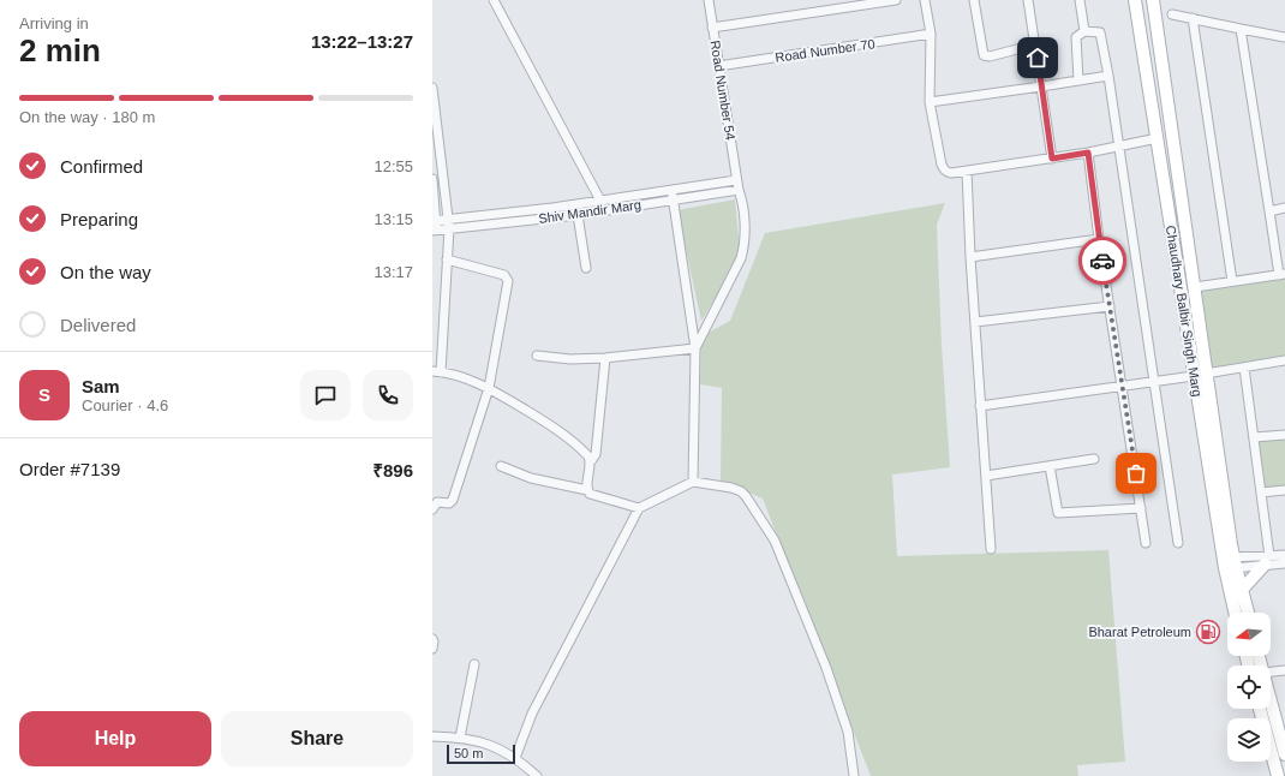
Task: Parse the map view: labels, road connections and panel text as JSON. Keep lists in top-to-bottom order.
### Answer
{
  "streets": {
    "street": [
      "Road Number 70",
      "Road Number 54",
      "Shiv Mandir Marg",
      "Chaudhary Balbir Singh Marg"
    ]
  },
  "crossings": [
    ["Road Number 70", "Road Number 54"]
  ],
  "places": {
    "fuel station": ["Bharat Petroleum"]
  },
  "scale_bar": "50 m",
  "north": "left",
  "page": {
    "heading": ["2 min", "Arriving in", "13:22–13:27"],
    "panel": [
      "Sam",
      "Courier · 4.6",
      "Order #7139",
      "₹896"
    ],
    "bar": "On the way · 180 m",
    "list": [
      ["Confirmed", "12:55"],
      ["Preparing", "13:15"],
      ["On the way", "13:17"],
      "Delivered"
    ],
    "round": "S",
    "buttons": ["Help", "Share"],
    "scale": "50 m"
  }
}
